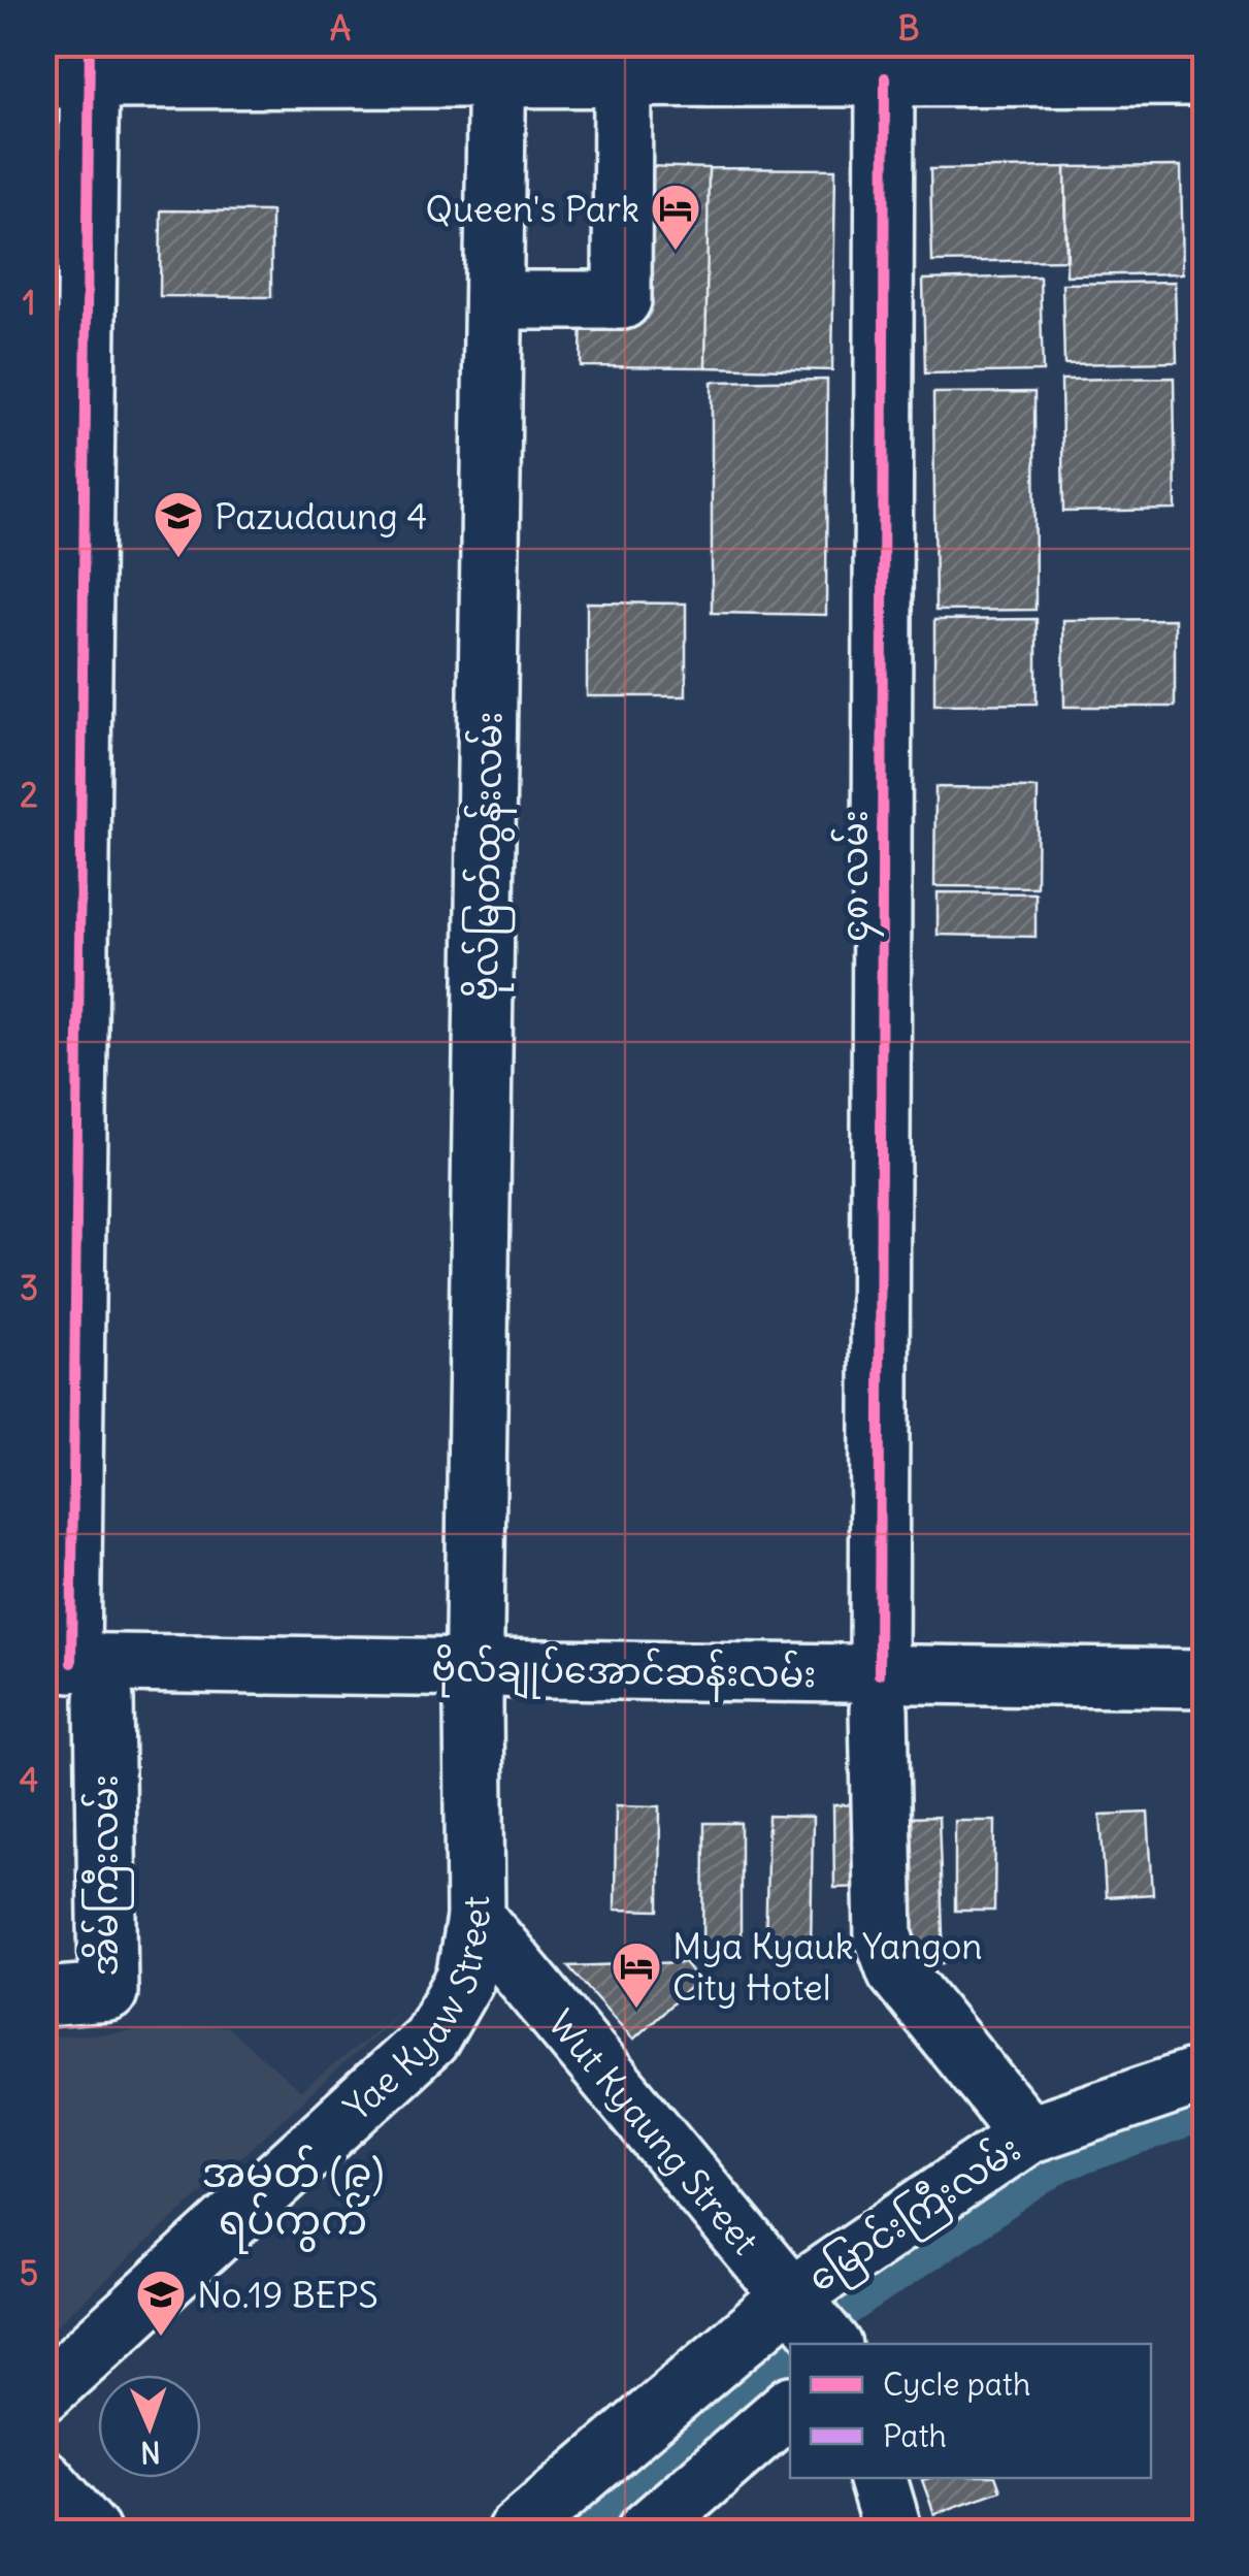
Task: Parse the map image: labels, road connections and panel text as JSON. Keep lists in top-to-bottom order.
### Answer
{
  "streets": {
    "street": [
      "ဗိုလ်မြတ်ထွန်းလမ်း",
      "၄၈ လမ်း",
      "ဗိုလ်ချုပ်အောင်ဆန်းလမ်း",
      "အိမ်ကြီးလမ်း",
      "Yae Kyaw Street",
      "Wut Kyaung Street",
      "မြောင်းကြီးလမ်း"
    ]
  },
  "crossings": [
    ["ဗိုလ်မြတ်ထွန်းလမ်း", "ဗိုလ်ချုပ်အောင်ဆန်းလမ်း"],
    ["ဗိုလ်မြတ်ထွန်းလမ်း", "Yae Kyaw Street"],
    ["၄၈ လမ်း", "ဗိုလ်ချုပ်အောင်ဆန်းလမ်း"],
    ["၄၈ လမ်း", "မြောင်းကြီးလမ်း"],
    ["ဗိုလ်ချုပ်အောင်ဆန်းလမ်း", "အိမ်ကြီးလမ်း"],
    ["ဗိုလ်ချုပ်အောင်ဆန်းလမ်း", "Yae Kyaw Street"],
    ["Yae Kyaw Street", "Wut Kyaung Street"],
    ["Wut Kyaung Street", "မြောင်းကြီးလမ်း"]
  ],
  "districts": ["အမှတ် (၉) ရပ်ကွက်"],
  "places": {
    "hotel": ["Queen's Park", "Mya Kyauk Yangon City Hotel"],
    "school or university": ["Pazudaung 4", "No.19 BEPS"]
  },
  "legend": ["Cycle path", "Path"],
  "north": "bottom",
  "grid": {
    "columns": ["A", "B"],
    "rows": [
      "1",
      "2",
      "3",
      "4",
      "5"
    ]
  }
}
